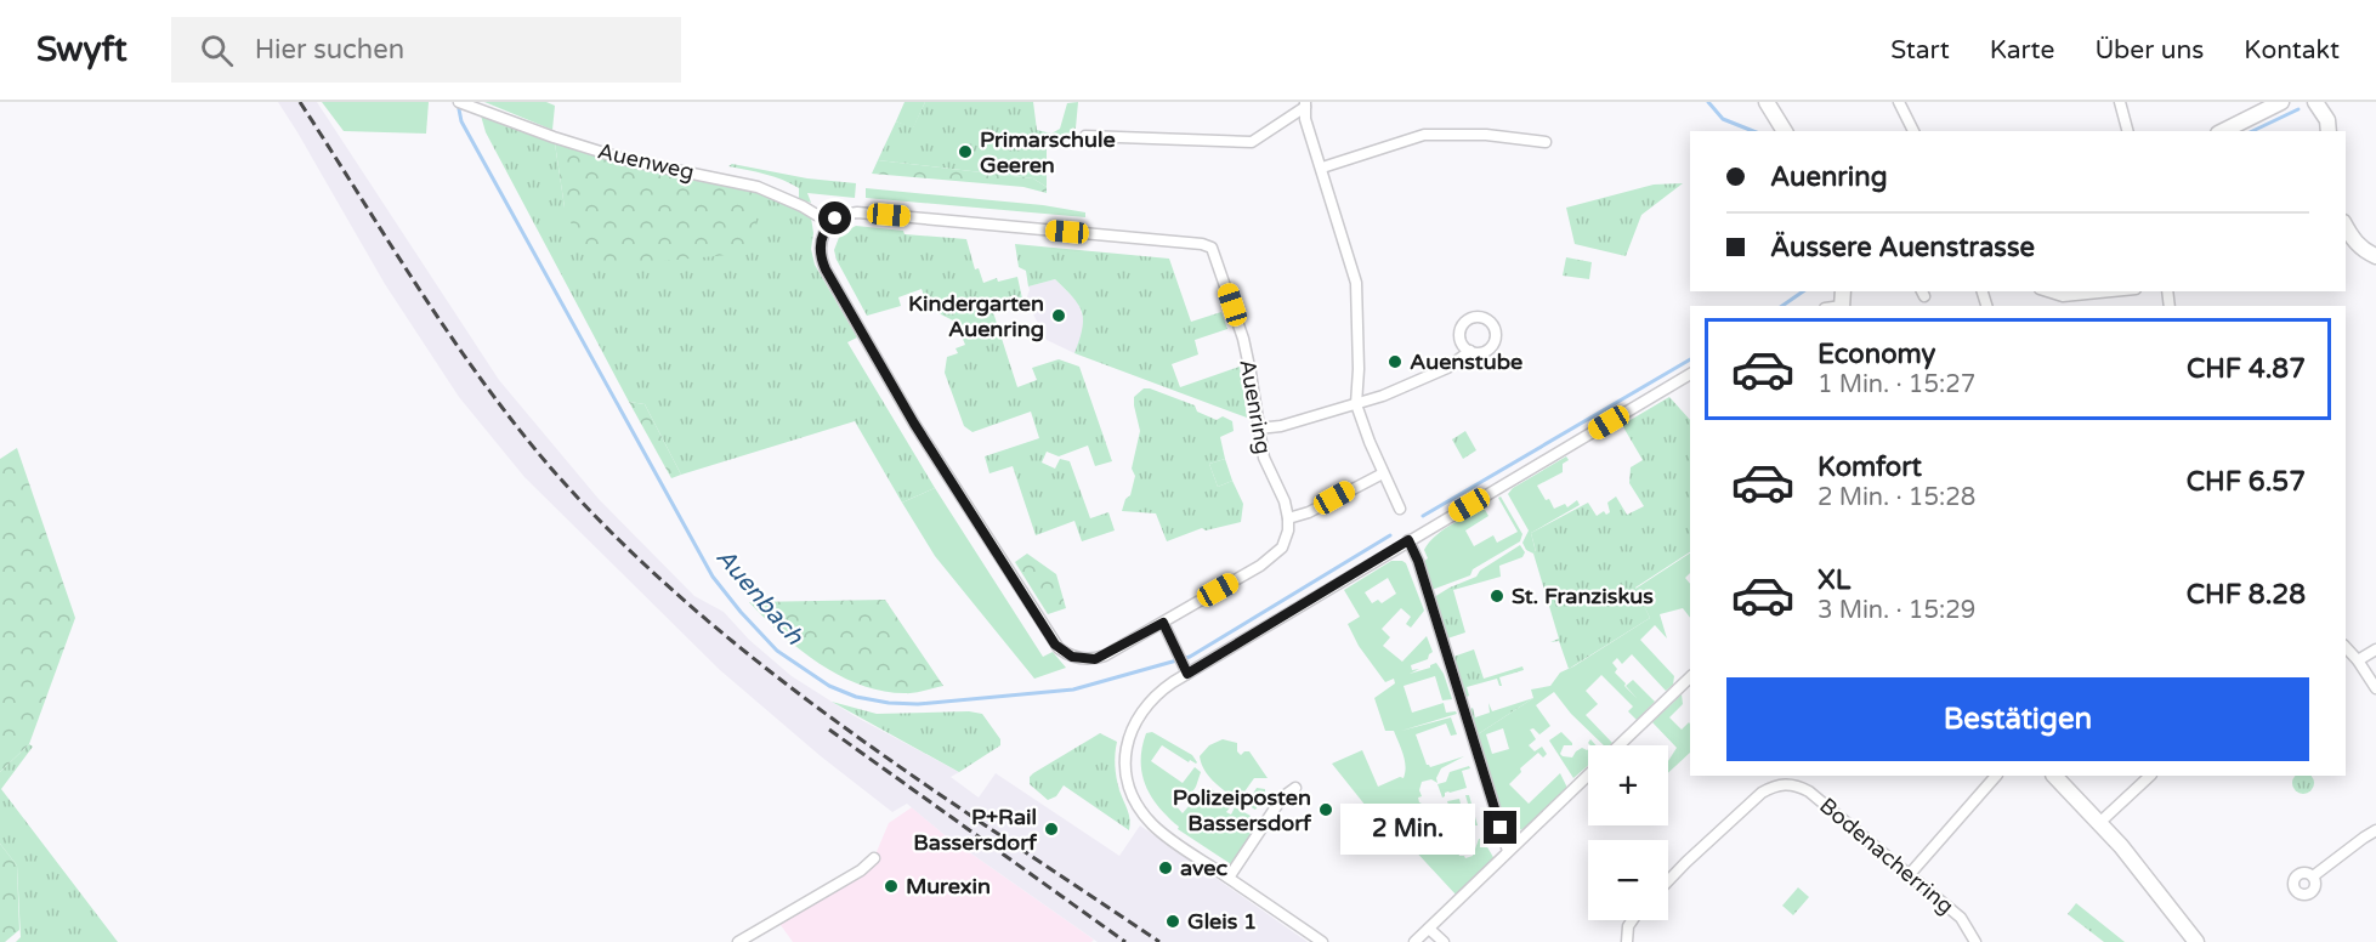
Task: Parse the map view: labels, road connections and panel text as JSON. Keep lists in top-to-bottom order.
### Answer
{
  "streets": {
    "street": ["Auenweg", "Auenring", "Bodenacherring"]
  },
  "crossings": [
    ["Auenweg", "Auenring"]
  ],
  "water": ["Auenbach"],
  "places": [
    "Primarschule Geeren",
    "Kindergarten Auenring",
    "Auenstube",
    "St. Franziskus",
    "Polizeiposten Bassersdorf",
    "P+Rail Bassersdorf",
    "avec",
    "Murexin",
    "Gleis 1"
  ],
  "page": {
    "header": "Swyft",
    "search": "Hier suchen",
    "nav": [
      "Start",
      "Karte",
      "Über uns",
      "Kontakt"
    ],
    "banner": ["Auenring", "Äussere Auenstrasse"],
    "list": [
      {
        "name": "Economy",
        "note": "1 Min. · 15:27",
        "value": "CHF 4.87"
      },
      {
        "name": "Komfort",
        "note": "2 Min. · 15:28",
        "value": "CHF 6.57"
      },
      {
        "name": "XL",
        "note": "3 Min. · 15:29",
        "value": "CHF 8.28"
      }
    ],
    "buttons": "Bestätigen",
    "map_buttons": ["+", "−"],
    "bubble": "2 Min."
  }
}
